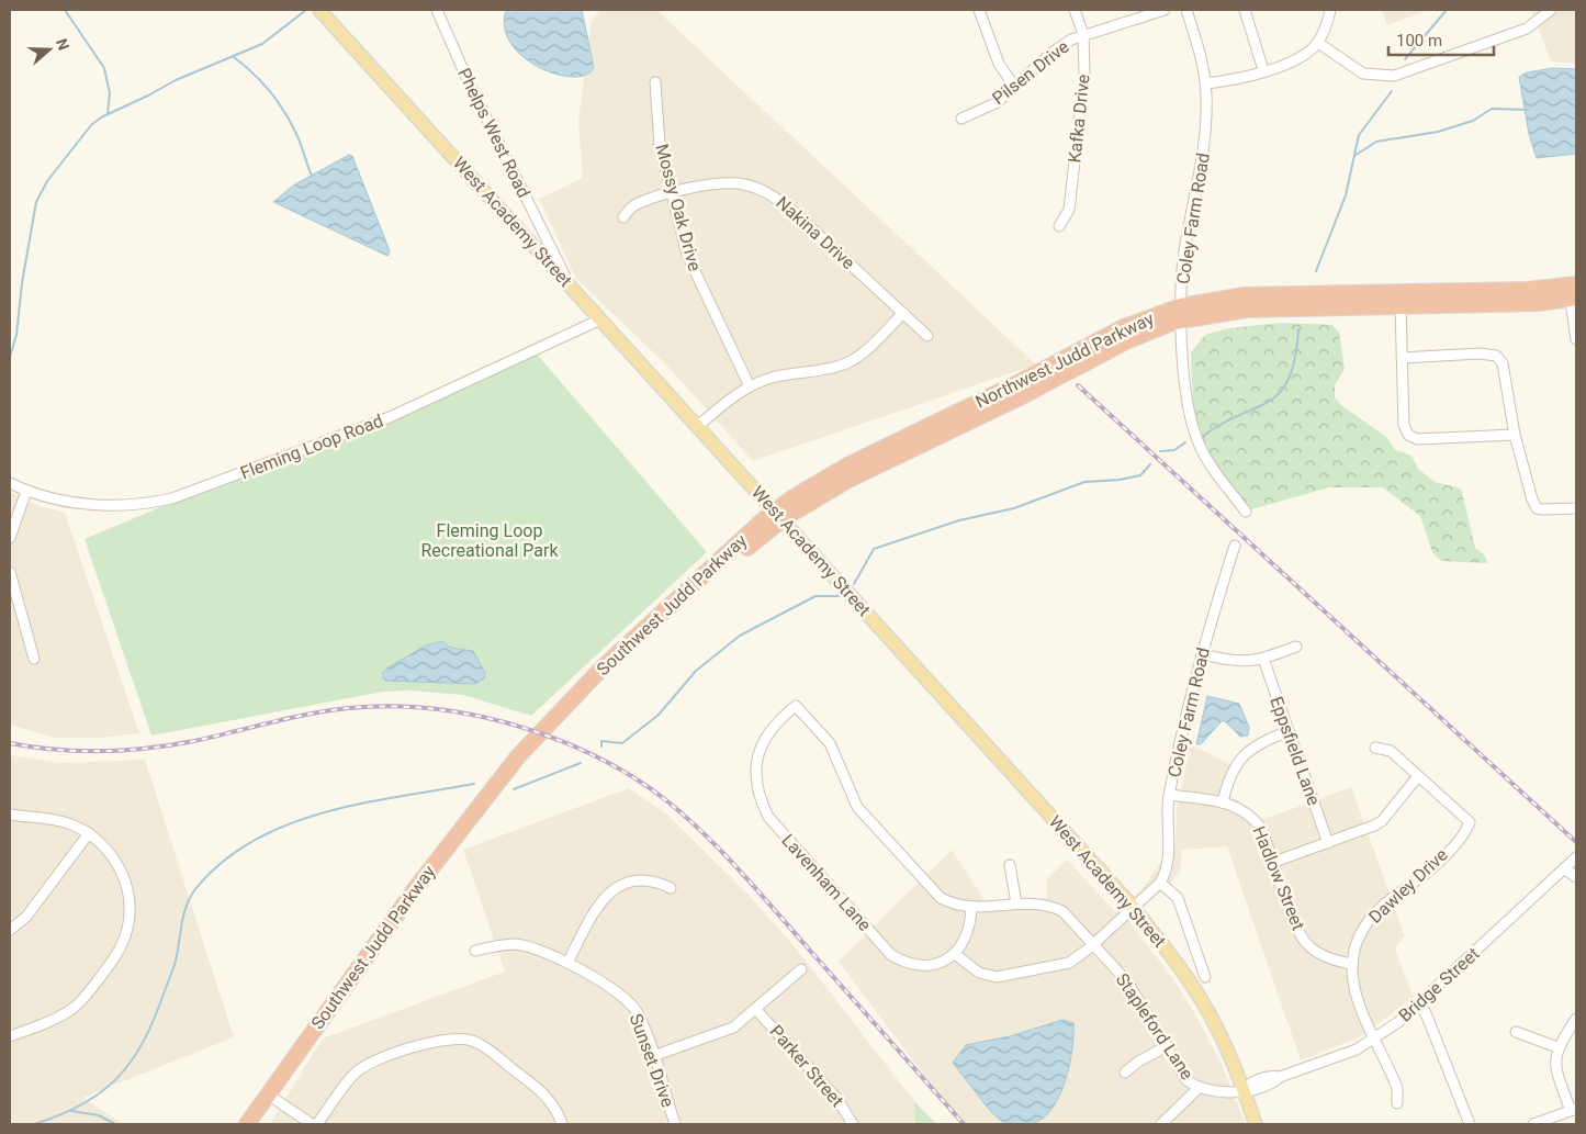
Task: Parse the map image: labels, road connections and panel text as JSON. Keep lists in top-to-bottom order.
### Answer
{
  "streets": {
    "highway": ["Northwest Judd Parkway", "Southwest Judd Parkway"],
    "main road": ["West Academy Street"],
    "street": [
      "Pilsen Drive",
      "Kafka Drive",
      "Phelps West Road",
      "Mossy Oak Drive",
      "Coley Farm Road",
      "Nakina Drive",
      "Fleming Loop Road",
      "Eppsfield Lane",
      "Hadlow Street",
      "Lavenham Lane",
      "Dawley Drive",
      "Bridge Street",
      "Stapleford Lane",
      "Sunset Drive",
      "Parker Street"
    ]
  },
  "crossings": [
    ["Pilsen Drive", "Kafka Drive"],
    ["Phelps West Road", "West Academy Street"],
    ["Mossy Oak Drive", "Nakina Drive"],
    ["Coley Farm Road", "West Academy Street"],
    ["Coley Farm Road", "Northwest Judd Parkway"],
    ["Coley Farm Road", "Hadlow Street"],
    ["Coley Farm Road", "Lavenham Lane"],
    ["Coley Farm Road", "Stapleford Lane"],
    ["West Academy Street", "Northwest Judd Parkway"],
    ["West Academy Street", "Fleming Loop Road"],
    ["West Academy Street", "Southwest Judd Parkway"],
    ["West Academy Street", "Bridge Street"],
    ["West Academy Street", "Stapleford Lane"],
    ["Northwest Judd Parkway", "Southwest Judd Parkway"],
    ["Hadlow Street", "Dawley Drive"],
    ["Lavenham Lane", "Stapleford Lane"],
    ["Dawley Drive", "Bridge Street"],
    ["Bridge Street", "Stapleford Lane"]
  ],
  "parks": ["Fleming Loop Recreational Park"],
  "scale_bar": "100 m",
  "north": "right"
}
